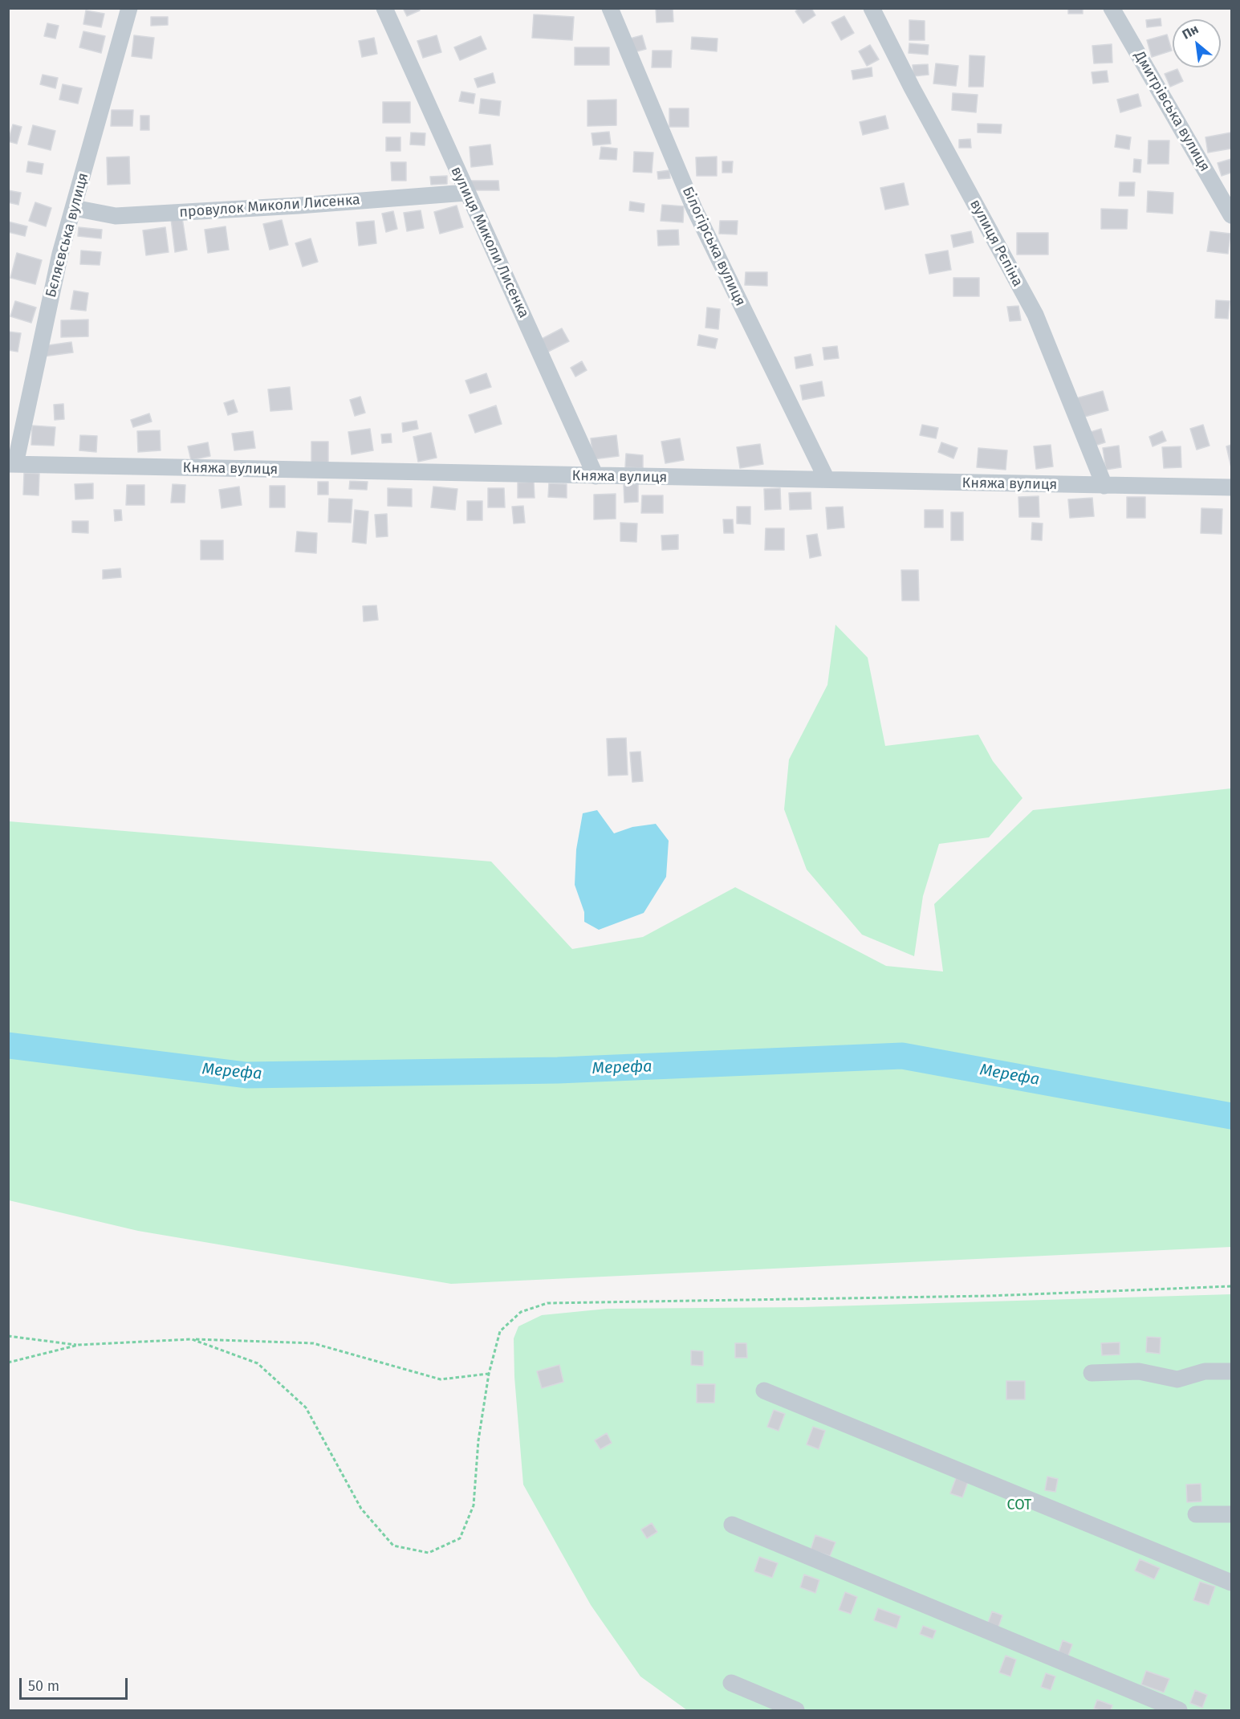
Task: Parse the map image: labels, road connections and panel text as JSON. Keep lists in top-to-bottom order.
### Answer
{
  "streets": {
    "street": [
      "Дмитрівська вулиця",
      "провулок Миколи Лисенка",
      "Бєляєвська вулиця",
      "вулиця Миколи Лисенка",
      "вулиця Рєпіна",
      "Білогірська вулиця",
      "Княжа вулиця"
    ]
  },
  "crossings": [
    ["провулок Миколи Лисенка", "Бєляєвська вулиця"],
    ["провулок Миколи Лисенка", "вулиця Миколи Лисенка"],
    ["Бєляєвська вулиця", "Княжа вулиця"],
    ["вулиця Миколи Лисенка", "Княжа вулиця"],
    ["вулиця Рєпіна", "Княжа вулиця"],
    ["Білогірська вулиця", "Княжа вулиця"]
  ],
  "water": ["Мерефа"],
  "parks": ["СОТ"],
  "scale_bar": "50 m",
  "north": "top left"
}
